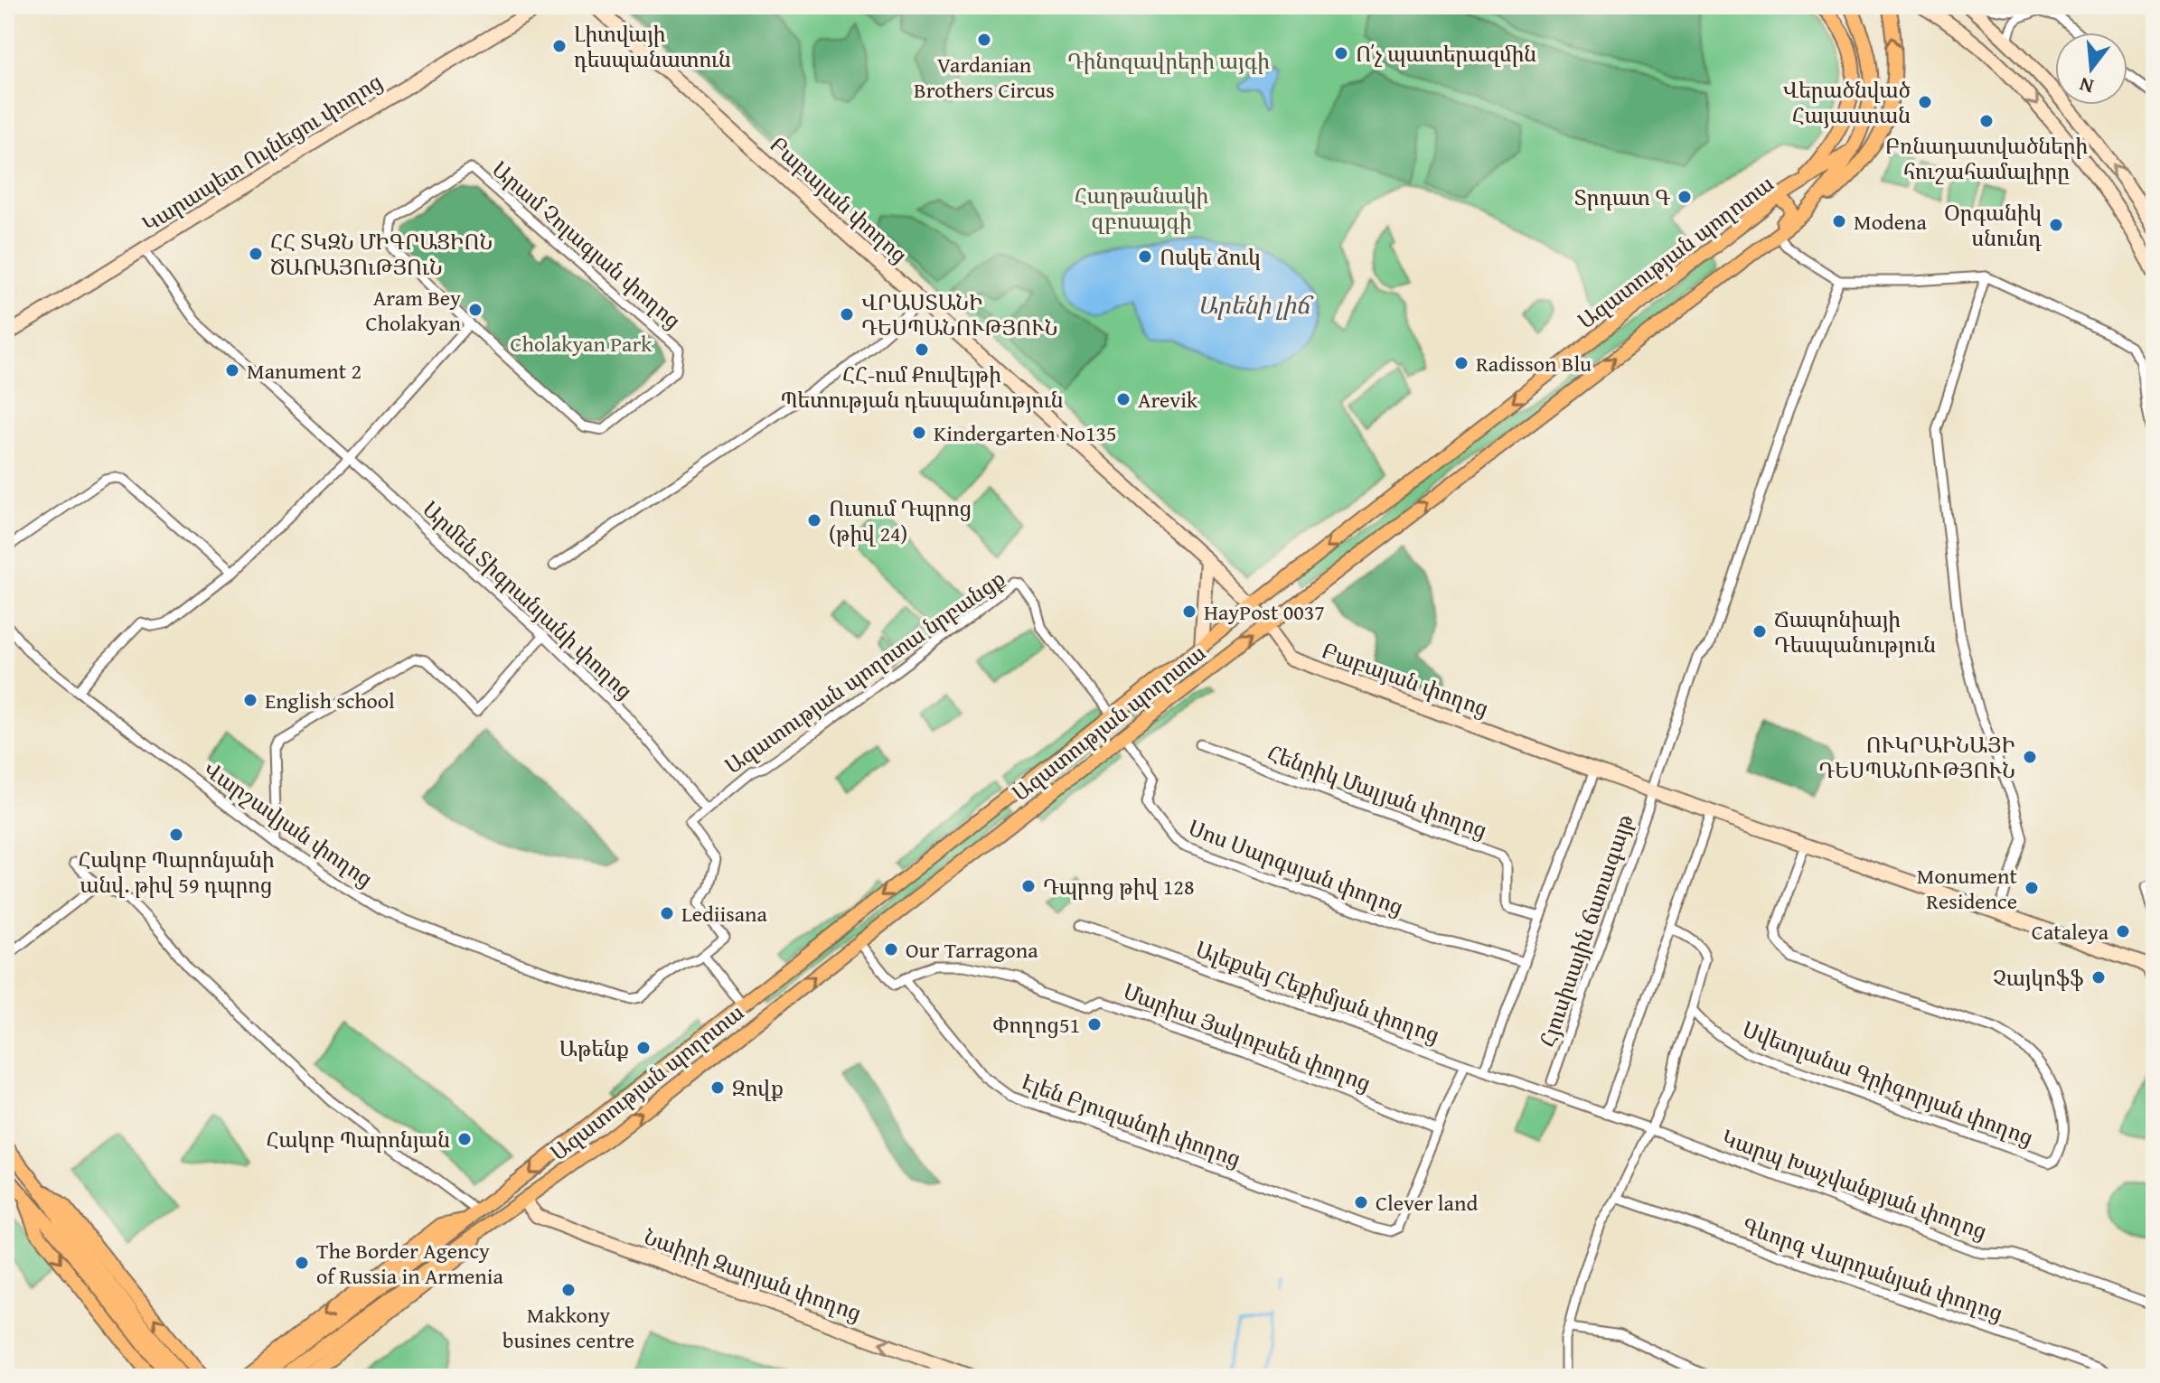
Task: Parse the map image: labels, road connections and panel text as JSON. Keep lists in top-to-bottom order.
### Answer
{
  "streets": {
    "main road": ["Ազատության պողոտա"],
    "street": [
      "Կարապետ Ուլնեցու փողոց",
      "Բաբայան փողոց",
      "Արամ Չոլագյան փողոց",
      "Արմեն Տիգրանյանի փողոց",
      "Ազատության պողոտա նրբանցք",
      "Հենրիկ Մալյան փողոց",
      "Վարշավյան փողոց",
      "Սոս Սարգսյան փողոց",
      "Հյուսիսային ճառագայթ",
      "Ալեքսեյ Հեքիմյան փողոց",
      "Մարիա Յակոբսեն փողոց",
      "Սվետլանա Գրիգորյան փողոց",
      "Էլեն Բյուզանդի փողոց",
      "Կարպ Խաչվանքյան փողոց",
      "Գևորգ Վարդանյան փողոց",
      "Նաիրի Զարյան փողոց"
    ]
  },
  "crossings": [
    ["Կարապետ Ուլնեցու փողոց", "Արմեն Տիգրանյանի փողոց"],
    ["Բաբայան փողոց", "Ազատության պողոտա"],
    ["Բաբայան փողոց", "Հյուսիսային ճառագայթ"],
    ["Բաբայան փողոց", "Սվետլանա Գրիգորյան փողոց"],
    ["Ազատության պողոտա", "Ազատության պողոտա նրբանցք"],
    ["Ազատության պողոտա", "Սոս Սարգսյան փողոց"],
    ["Ազատության պողոտա", "Նաիրի Զարյան փողոց"],
    ["Արմեն Տիգրանյանի փողոց", "Ազատության պողոտա նրբանցք"],
    ["Ալեքսեյ Հեքիմյան փողոց", "Կարպ Խաչվանքյան փողոց"],
    ["Մարիա Յակոբսեն փողոց", "Էլեն Բյուզանդի փողոց"]
  ],
  "one_way": ["Նաիրի Զարյան փողոց"],
  "water": ["Արենի լիճ"],
  "parks": ["Դինոզավրերի այգի", "Հաղթանակի զբոսայգի", "Cholakyan Park"],
  "places": [
    "Vardanian Brothers Circus",
    "Լիտվայի դեսպանատուն",
    "Ո՛չ պատերազմին",
    "Վերածնված Հայաստան",
    "Բռնադատվածների հուշահամալիրը",
    "Տրդատ Գ",
    "Modena",
    "Օրգանիկ սնունդ",
    "ՀՀ ՏԿԶՆ ՄԻԳՐԱՑԻՈՆ ԾԱՌԱՅՈւԹՅՈւՆ",
    "Ոսկե ձուկ",
    "Aram Bey Cholakyan",
    "ՎՐԱՍՏԱՆԻ ԴԵՍՊԱՆՈՒԹՅՈՒՆ",
    "ՀՀ-ում Քուվեյթի Պետության դեսպանություն",
    "Radisson Blu",
    "Manument 2",
    "Arevik",
    "Kindergarten No135",
    "Ուսում Դպրոց (թիվ 24)",
    "HayPost 0037",
    "Ճապոնիայի Դեսպանություն",
    "English school",
    "ՈՒԿՐԱԻՆԱՅԻ ԴԵՍՊԱՆՈՒԹՅՈՒՆ",
    "Հակոբ Պարոնյանի անվ. թիվ 59 դպրոց",
    "Դպրոց թիվ 128",
    "Monument Residence",
    "Lediisana",
    "Cataleya",
    "Our Tarragona",
    "Չայկոֆֆ",
    "Փողոց51",
    "Աթենք",
    "Զովք",
    "Հակոբ Պարոնյան",
    "Clever land",
    "The Border Agency of Russia in Armenia",
    "Makkony busines centre"
  ],
  "north": "bottom"
}
